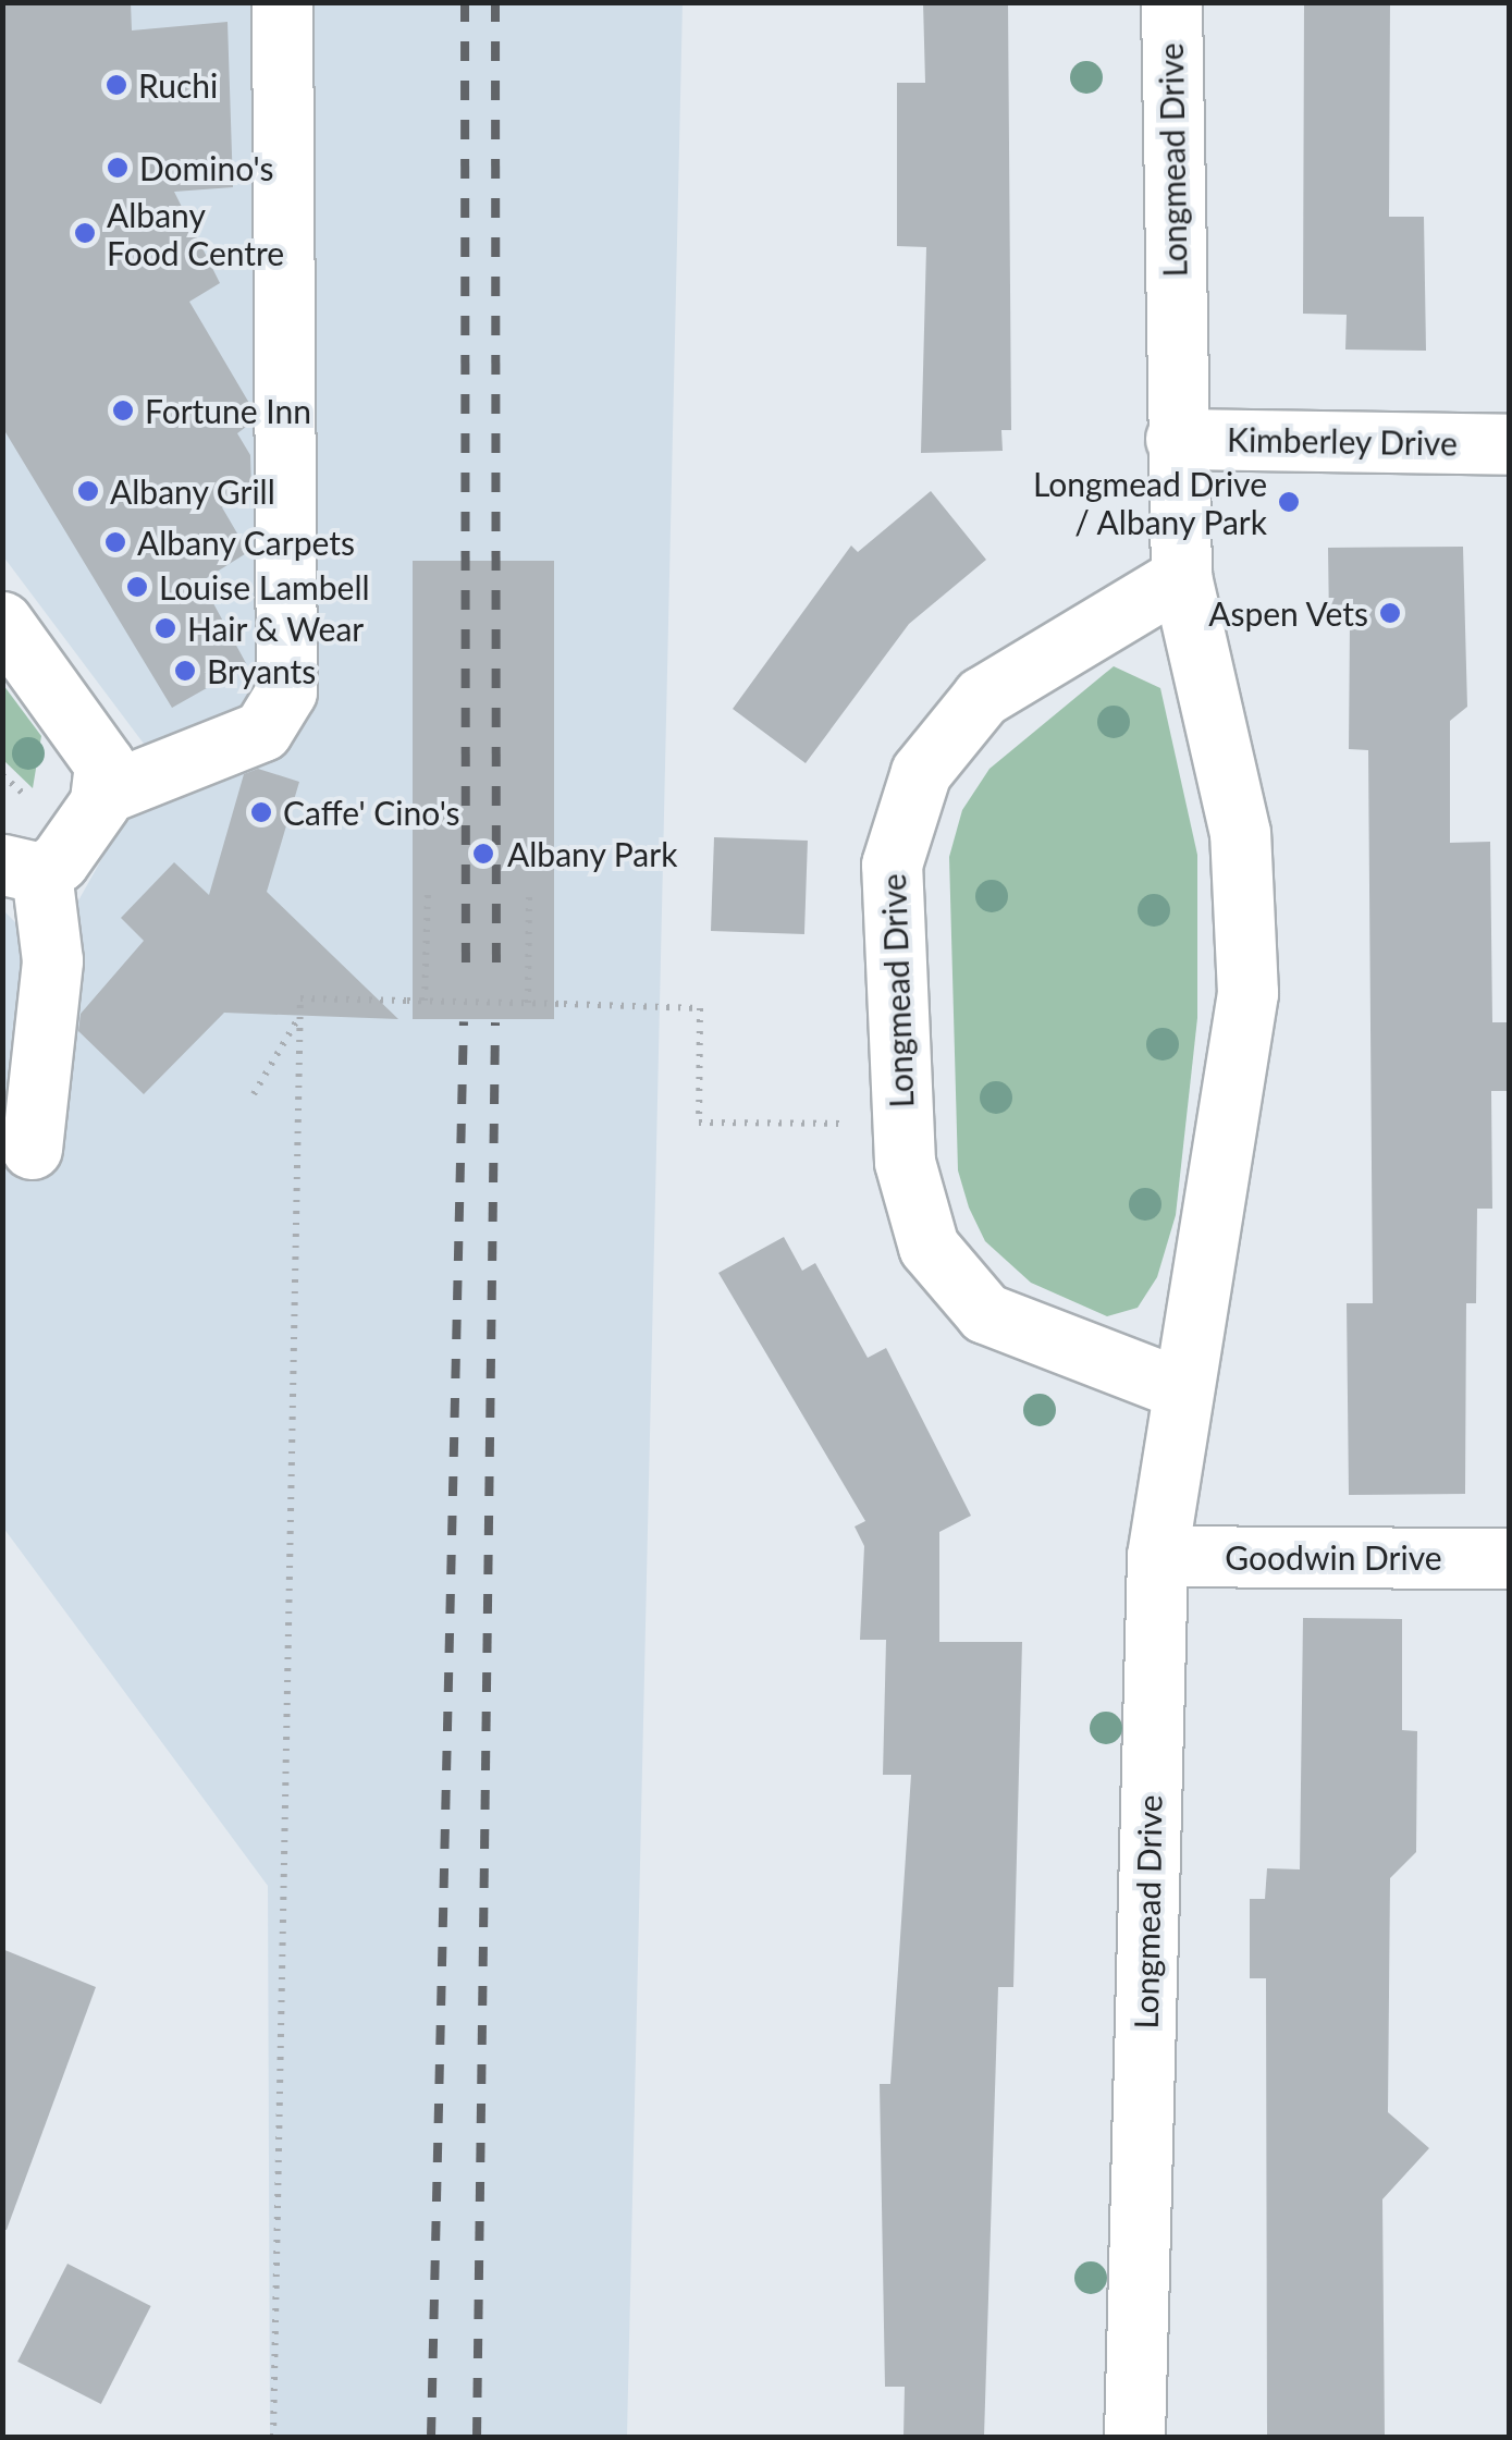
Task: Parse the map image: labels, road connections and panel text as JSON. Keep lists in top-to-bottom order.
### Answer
{
  "streets": {
    "street": ["Longmead Drive", "Kimberley Drive", "Goodwin Drive"]
  },
  "crossings": [
    ["Longmead Drive", "Kimberley Drive"],
    ["Longmead Drive", "Goodwin Drive"]
  ],
  "places": [
    "Ruchi",
    "Domino's",
    "Albany Food Centre",
    "Fortune Inn",
    "Albany Grill",
    "Longmead Drive / Albany Park",
    "Albany Carpets",
    "Louise Lambell",
    "Aspen Vets",
    "Hair & Wear",
    "Bryants",
    "Caffe' Cino's",
    "Albany Park"
  ]
}
